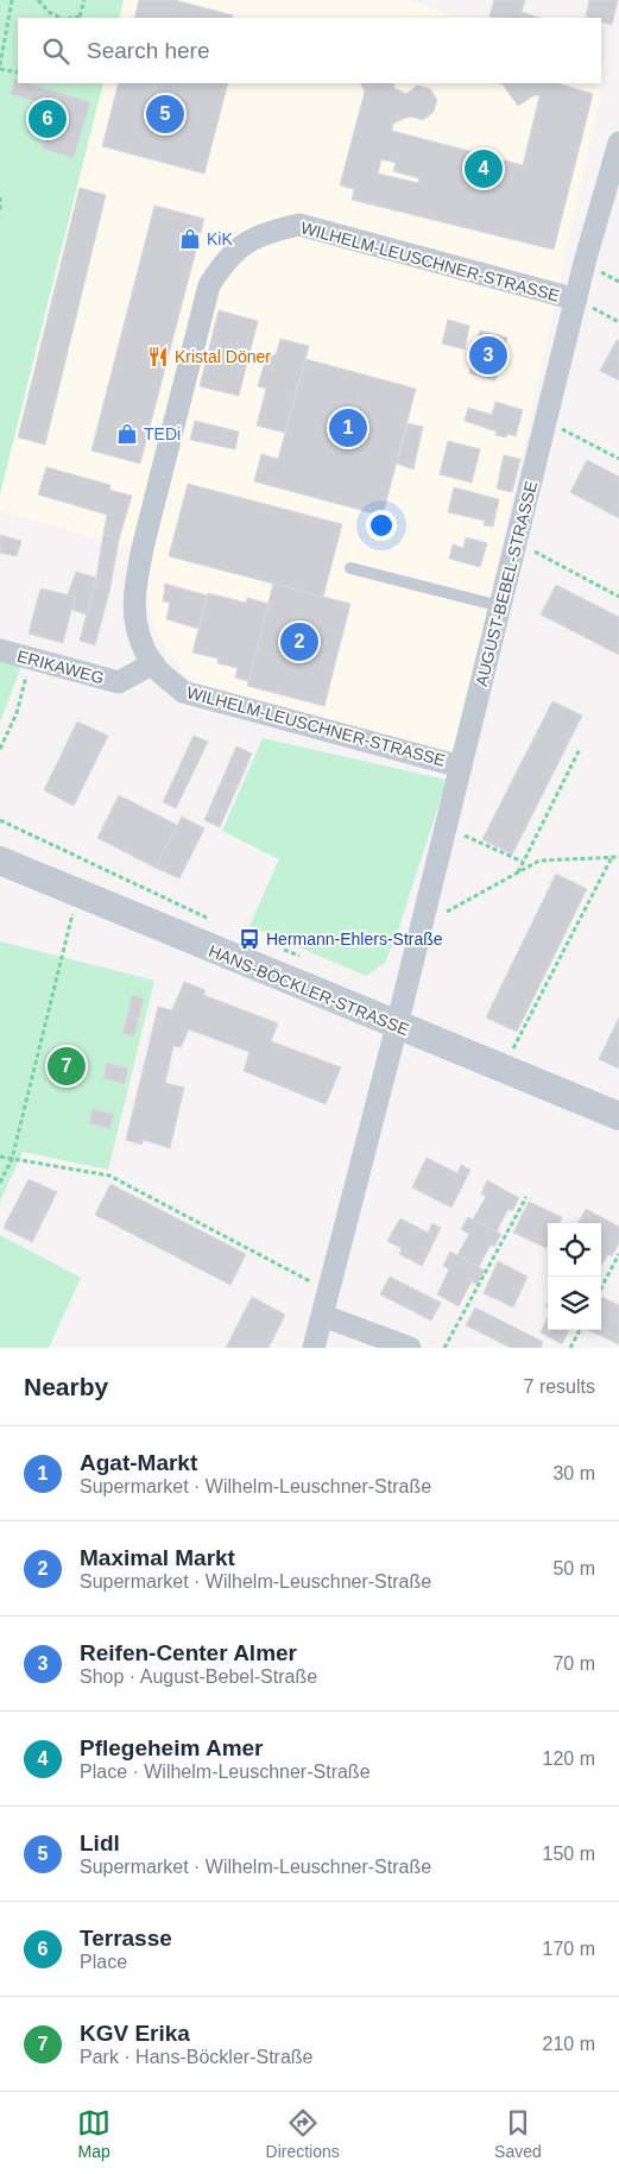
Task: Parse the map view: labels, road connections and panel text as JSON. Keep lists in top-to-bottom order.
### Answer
{
  "streets": {
    "street": [
      "WILHELM-LEUSCHNER-STRASSE",
      "AUGUST-BEBEL-STRASSE",
      "ERIKAWEG",
      "HANS-BÖCKLER-STRASSE"
    ]
  },
  "crossings": [
    ["WILHELM-LEUSCHNER-STRASSE", "AUGUST-BEBEL-STRASSE"],
    ["WILHELM-LEUSCHNER-STRASSE", "ERIKAWEG"],
    ["AUGUST-BEBEL-STRASSE", "HANS-BÖCKLER-STRASSE"]
  ],
  "places": {
    "shop": ["KiK", "TEDi"],
    "restaurant": ["Kristal Döner"],
    "bus stop": ["Hermann-Ehlers-Straße"]
  },
  "page": {
    "search": "Search here",
    "pins": [
      "5",
      "6",
      "4",
      "3",
      "1",
      "2",
      "7"
    ],
    "heading": ["Nearby", "7 results"],
    "list": [
      {
        "mark": "1",
        "name": "Agat-Markt",
        "note": "Supermarket · Wilhelm-Leuschner-Straße",
        "value": "30 m"
      },
      {
        "mark": "2",
        "name": "Maximal Markt",
        "note": "Supermarket · Wilhelm-Leuschner-Straße",
        "value": "50 m"
      },
      {
        "mark": "3",
        "name": "Reifen-Center Almer",
        "note": "Shop · August-Bebel-Straße",
        "value": "70 m"
      },
      {
        "mark": "4",
        "name": "Pflegeheim Amer",
        "note": "Place · Wilhelm-Leuschner-Straße",
        "value": "120 m"
      },
      {
        "mark": "5",
        "name": "Lidl",
        "note": "Supermarket · Wilhelm-Leuschner-Straße",
        "value": "150 m"
      },
      {
        "mark": "6",
        "name": "Terrasse",
        "note": "Place",
        "value": "170 m"
      },
      {
        "mark": "7",
        "name": "KGV Erika",
        "note": "Park · Hans-Böckler-Straße",
        "value": "210 m"
      }
    ],
    "nav": ["Map", "Directions", "Saved"]
  }
}
